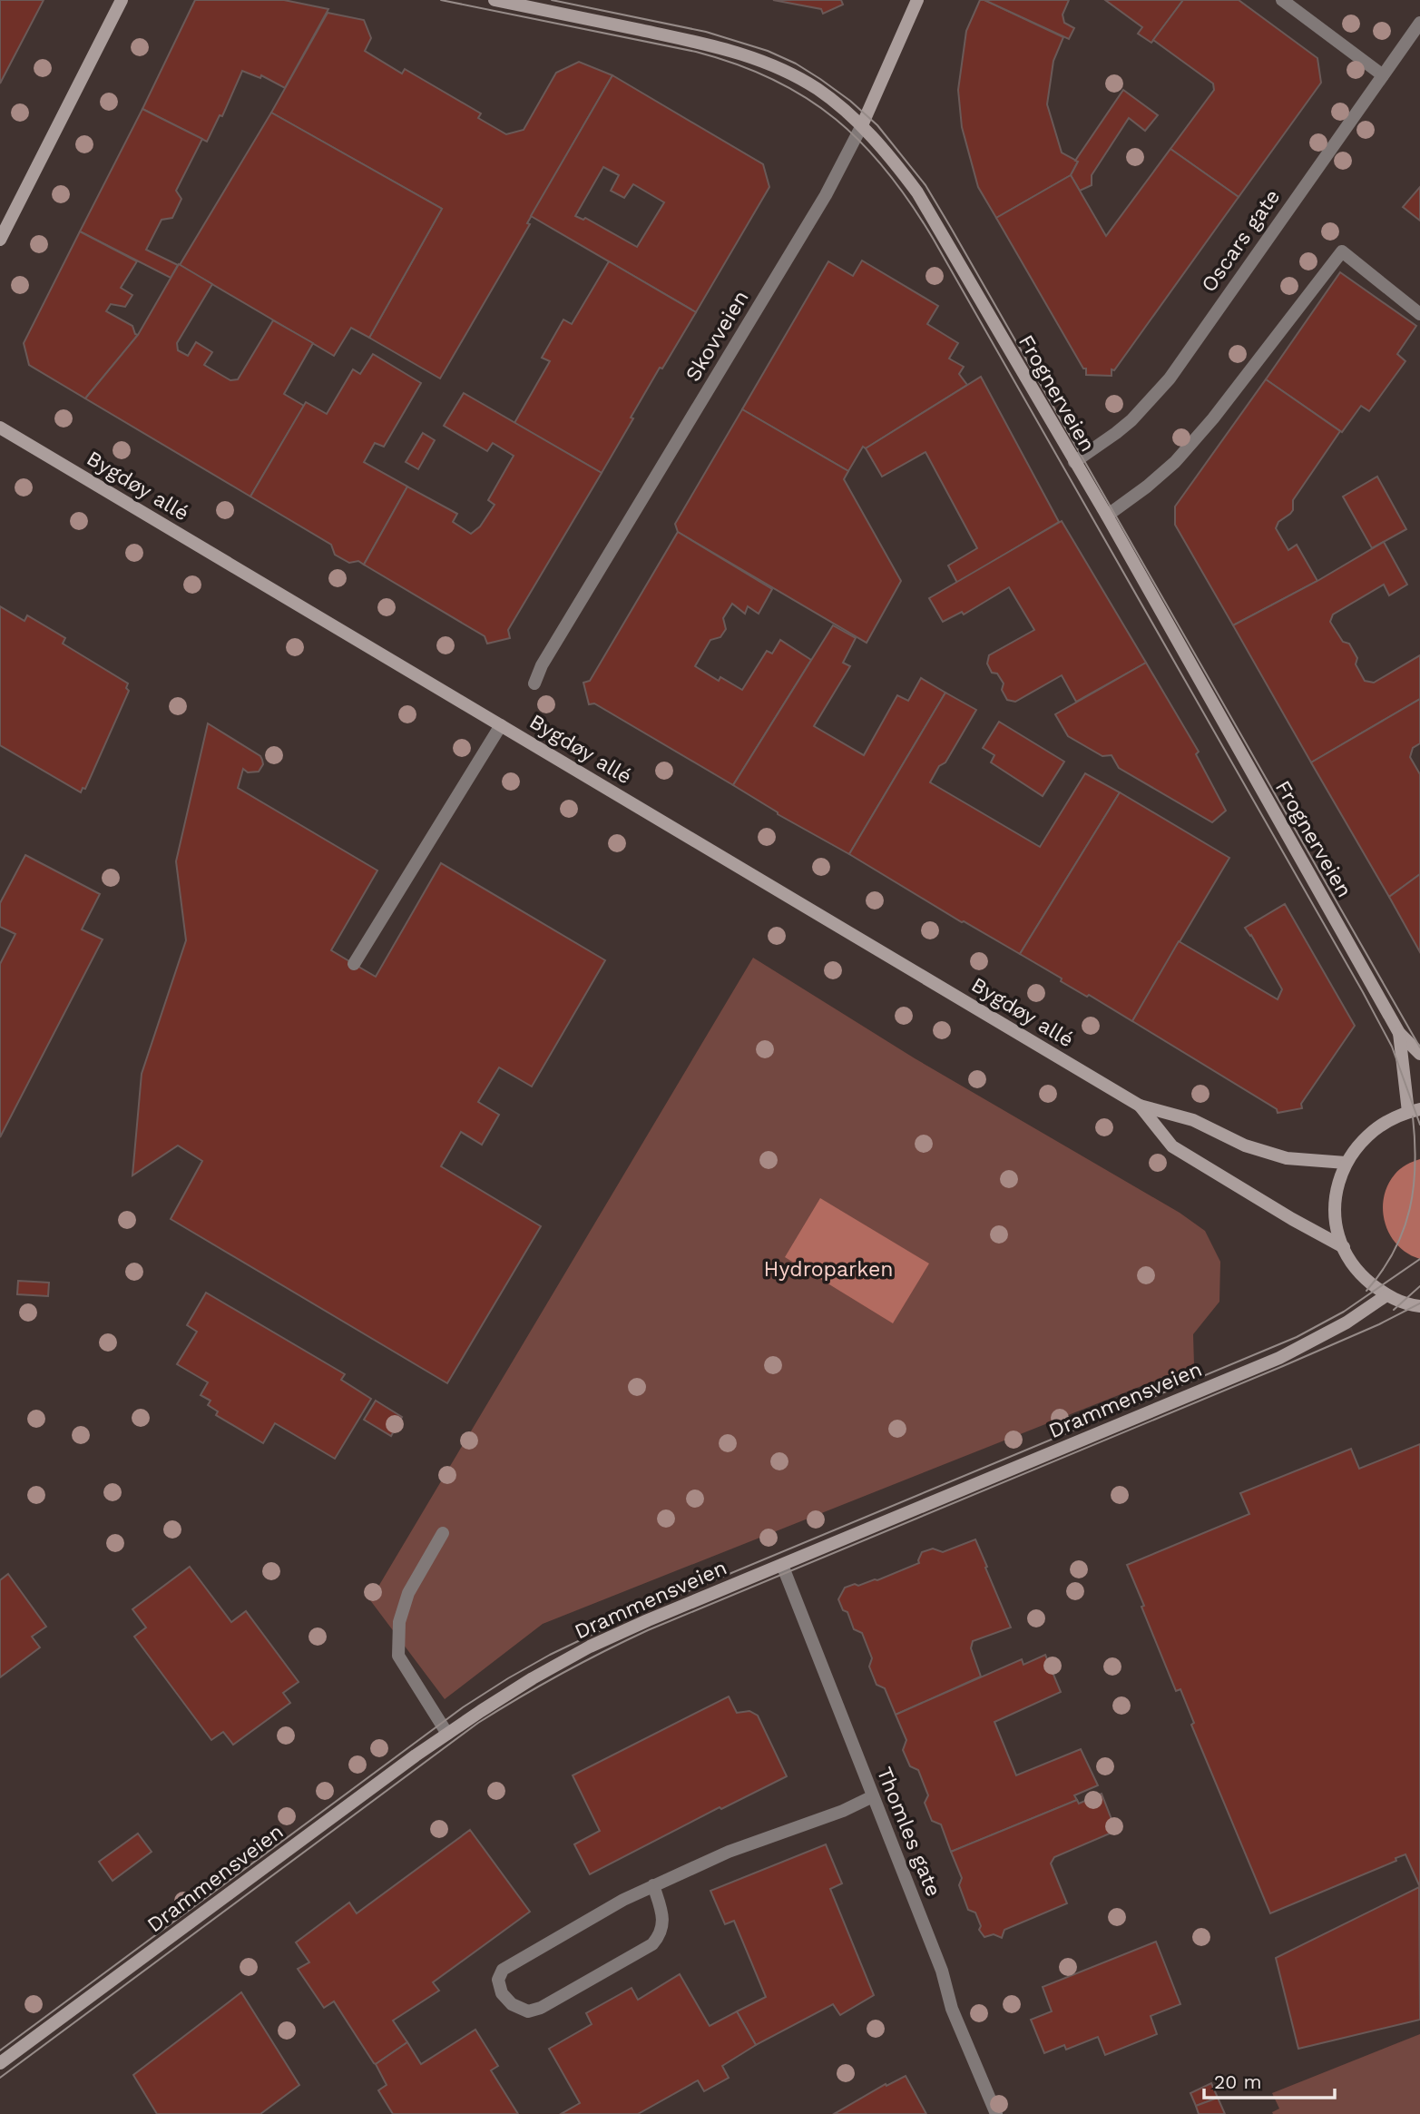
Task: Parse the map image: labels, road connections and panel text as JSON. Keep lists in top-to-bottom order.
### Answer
{
  "streets": {
    "street": [
      "Oscars gate",
      "Skovveien",
      "Frognerveien",
      "Bygdøy allé",
      "Drammensveien",
      "Thomles gate"
    ]
  },
  "crossings": [
    ["Oscars gate", "Frognerveien"],
    ["Skovveien", "Frognerveien"],
    ["Drammensveien", "Thomles gate"]
  ],
  "parks": ["Hydroparken"],
  "scale_bar": "20 m"
}
